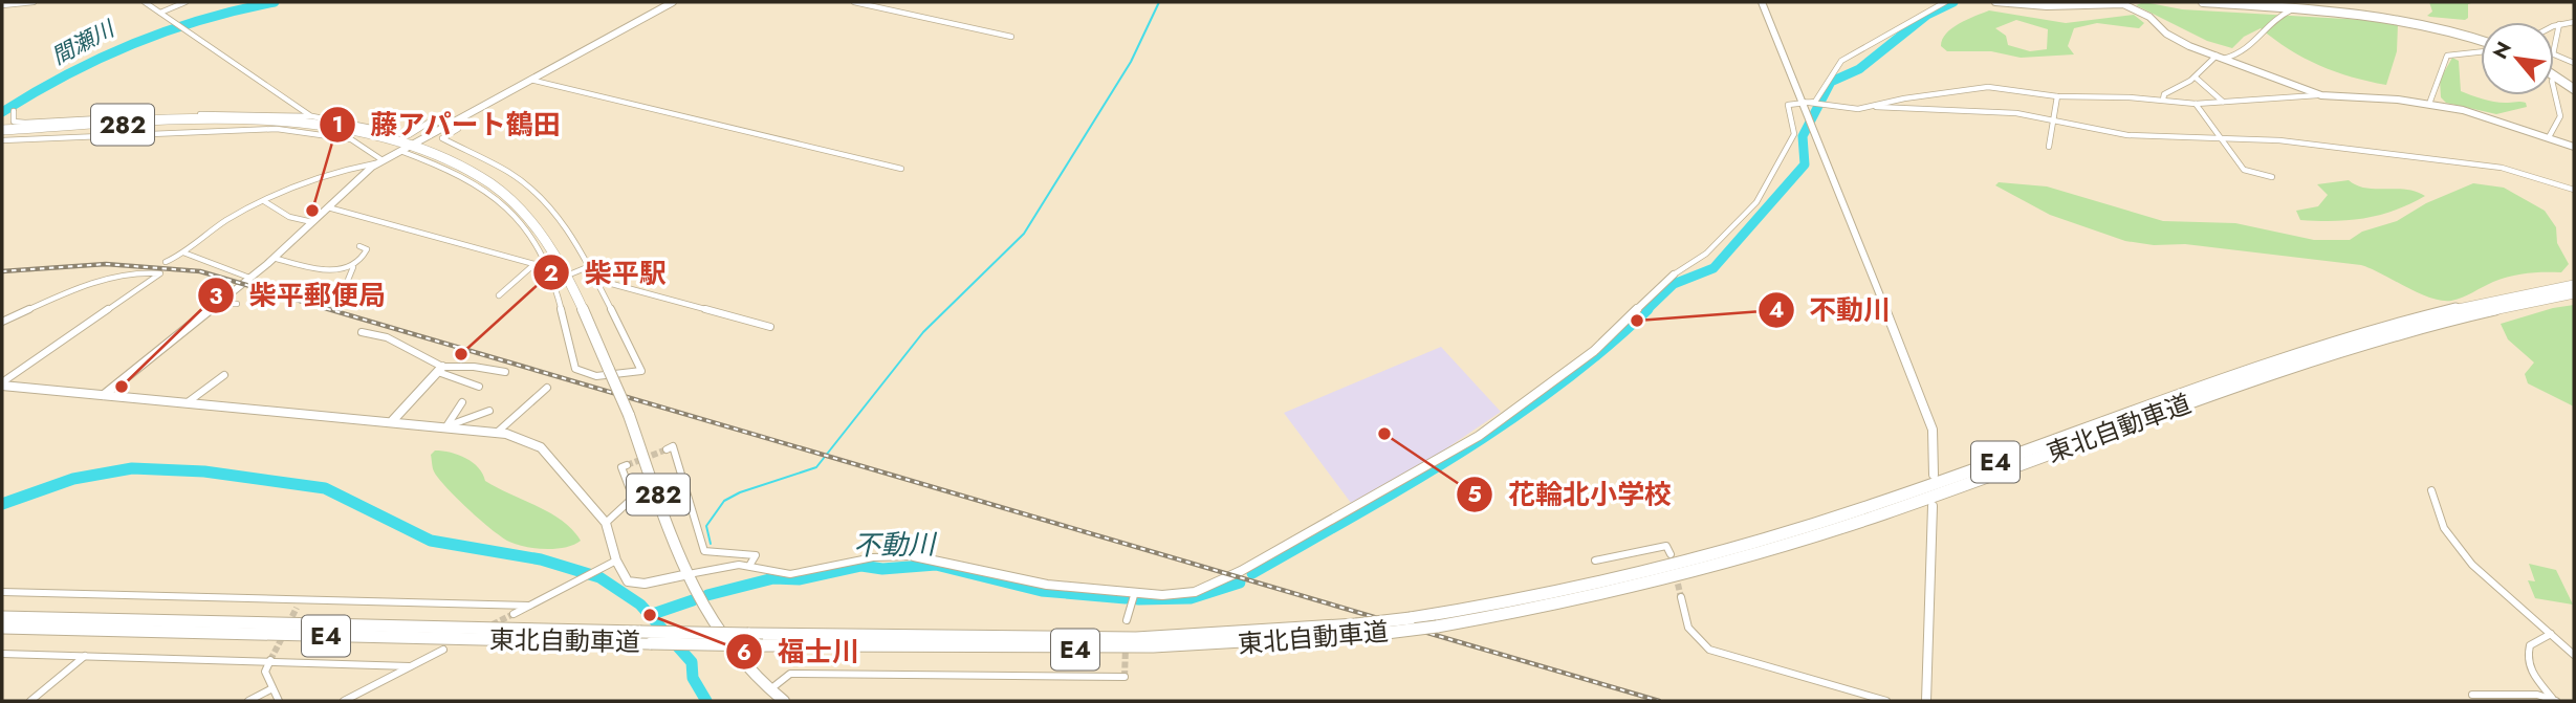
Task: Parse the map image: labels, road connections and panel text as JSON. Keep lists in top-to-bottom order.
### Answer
{
  "streets": {
    "highway": ["282", "東北自動車道", "E4"]
  },
  "water": ["間瀬川", "不動川"],
  "places": [
    "藤アパート鶴田",
    "不動川",
    "柴平駅",
    "柴平郵便局",
    "花輪北小学校",
    "福士川"
  ],
  "north": "top left"
}
